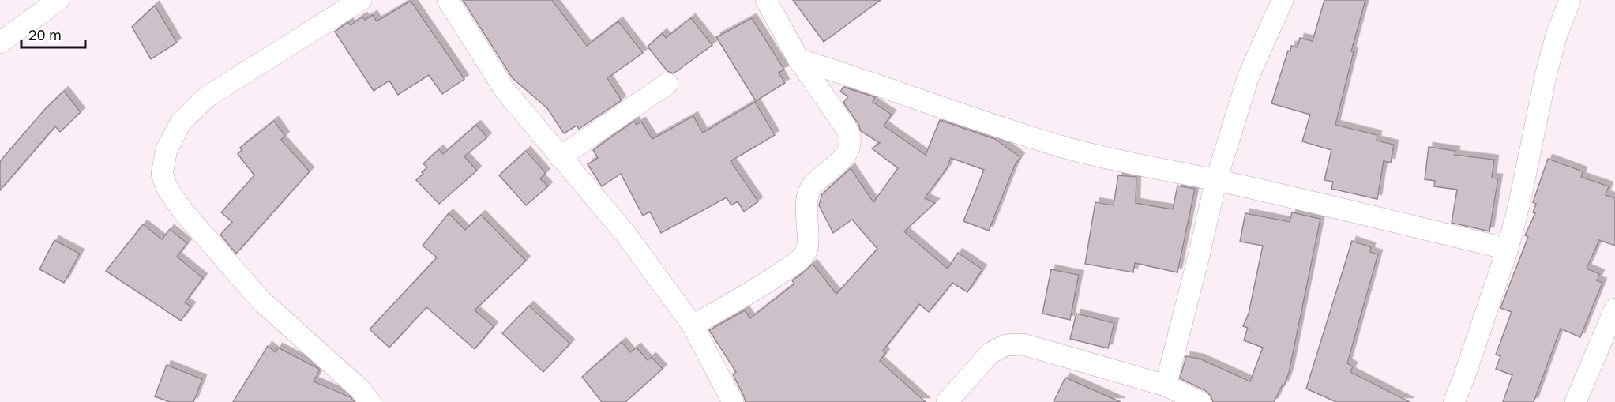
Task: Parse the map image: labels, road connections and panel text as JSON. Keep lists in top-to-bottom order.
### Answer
{
  "scale_bar": "20 m"
}
